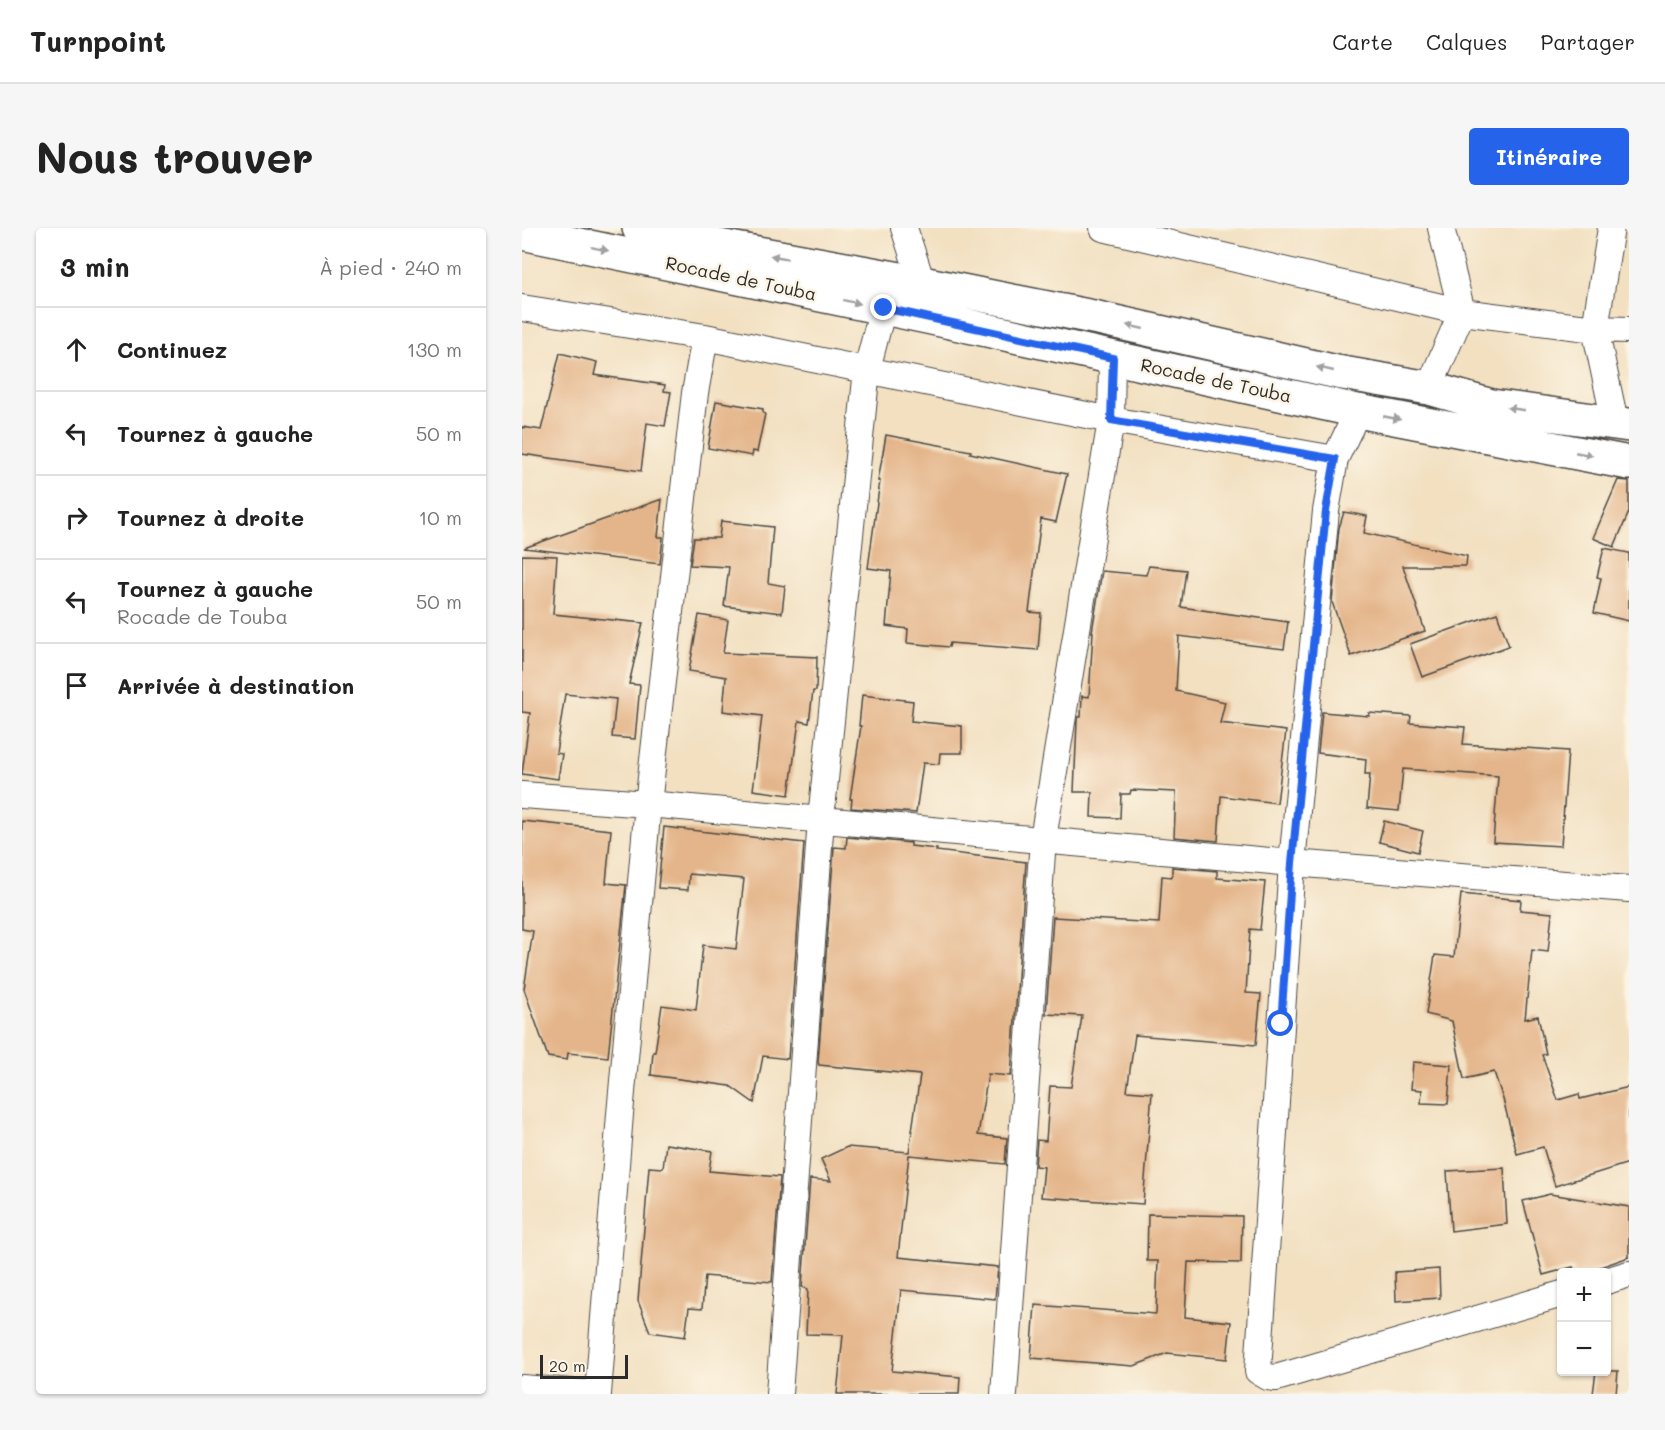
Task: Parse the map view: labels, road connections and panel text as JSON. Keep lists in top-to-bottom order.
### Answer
{
  "streets": {
    "main road": ["Rocade de Touba"]
  },
  "scale_bar": "20 m",
  "page": {
    "header": "Turnpoint",
    "nav": ["Carte", "Calques", "Partager"],
    "buttons": "Itinéraire",
    "title": "Nous trouver",
    "heading": ["3 min", "À pied · 240 m"],
    "list": [
      ["Continuez", "130 m"],
      ["Tournez à gauche", "50 m"],
      ["Tournez à droite", "10 m"],
      ["Tournez à gauche", "Rocade de Touba", "50 m"],
      "Arrivée à destination"
    ],
    "map_buttons": ["+", "−"],
    "scale": "20 m"
  }
}
